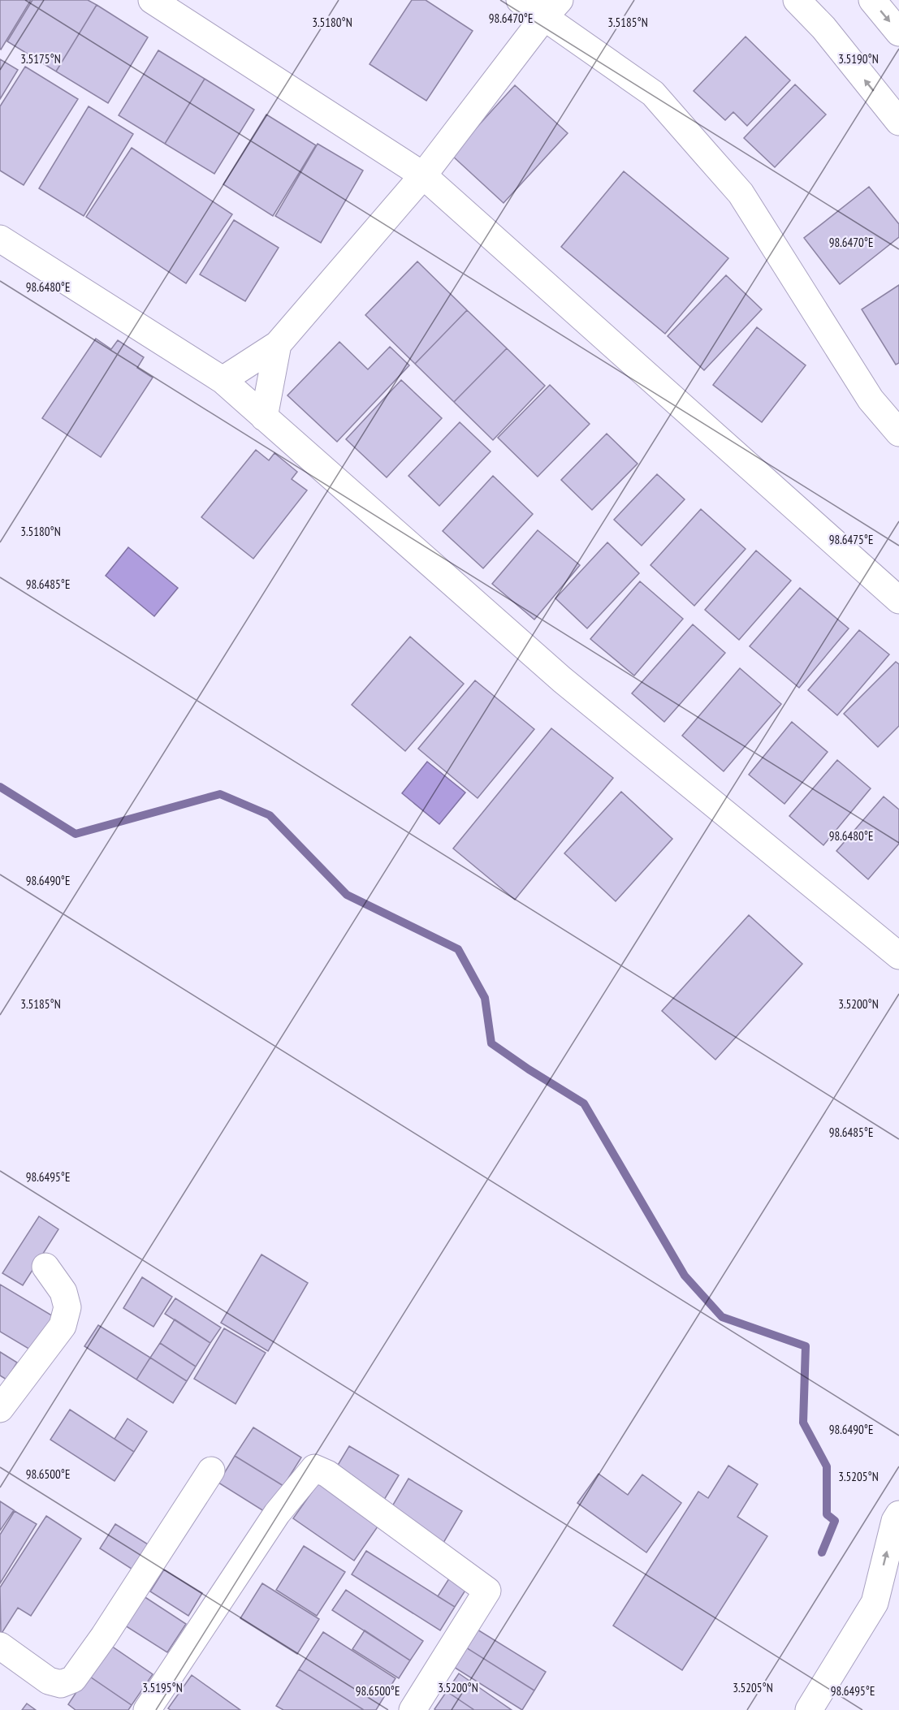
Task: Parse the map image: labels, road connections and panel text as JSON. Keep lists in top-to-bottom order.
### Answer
{
  "coordinates": [
    "98.6470°E",
    "3.5180°N",
    "3.5185°N",
    "3.5190°N",
    "3.5175°N",
    "98.6480°E",
    "98.6475°E",
    "98.6485°E",
    "98.6490°E",
    "3.5200°N",
    "98.6495°E",
    "98.6500°E",
    "3.5205°N",
    "3.5195°N"
  ]
}
